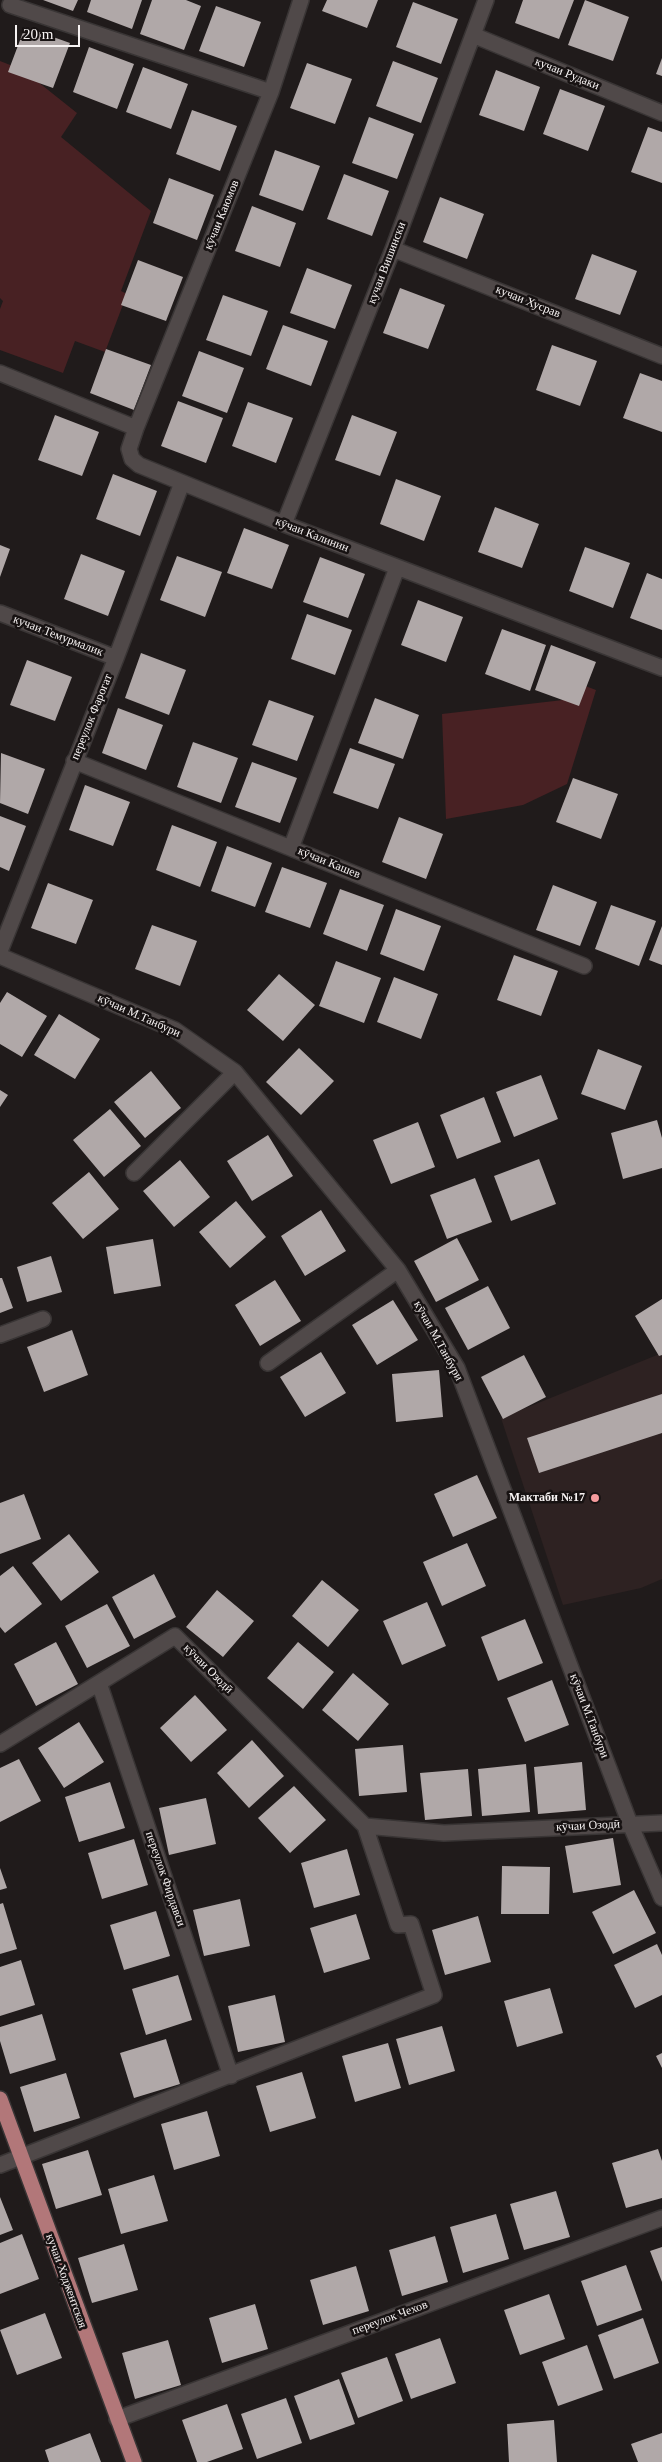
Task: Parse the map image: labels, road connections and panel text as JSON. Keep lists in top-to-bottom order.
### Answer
{
  "streets": {
    "main road": ["кучаи Ходжентская"],
    "street": [
      "кучаи Рудаки",
      "кӯчаи Каюмов",
      "кучаи Вишински",
      "кучаи Хусрав",
      "кӯчаи Калинин",
      "кучаи Темурмалик",
      "переулок Фарогат",
      "кӯчаи Кашев",
      "кӯчаи М.Танбури",
      "кӯчаи Озодӣ",
      "переулок Фирдавси",
      "переулок Чехов"
    ]
  },
  "crossings": [
    ["кучаи Рудаки", "кучаи Вишински"],
    ["кӯчаи Каюмов", "кӯчаи Калинин"],
    ["кучаи Вишински", "кучаи Хусрав"],
    ["кучаи Вишински", "кӯчаи Калинин"],
    ["кӯчаи Калинин", "переулок Фарогат"],
    ["кучаи Темурмалик", "переулок Фарогат"],
    ["переулок Фарогат", "кӯчаи Кашев"],
    ["кӯчаи М.Танбури", "кӯчаи Озодӣ"],
    ["кӯчаи Озодӣ", "переулок Фирдавси"],
    ["кучаи Ходжентская", "переулок Чехов"]
  ],
  "places": ["Мактаби №17"],
  "scale_bar": "20 m"
}
